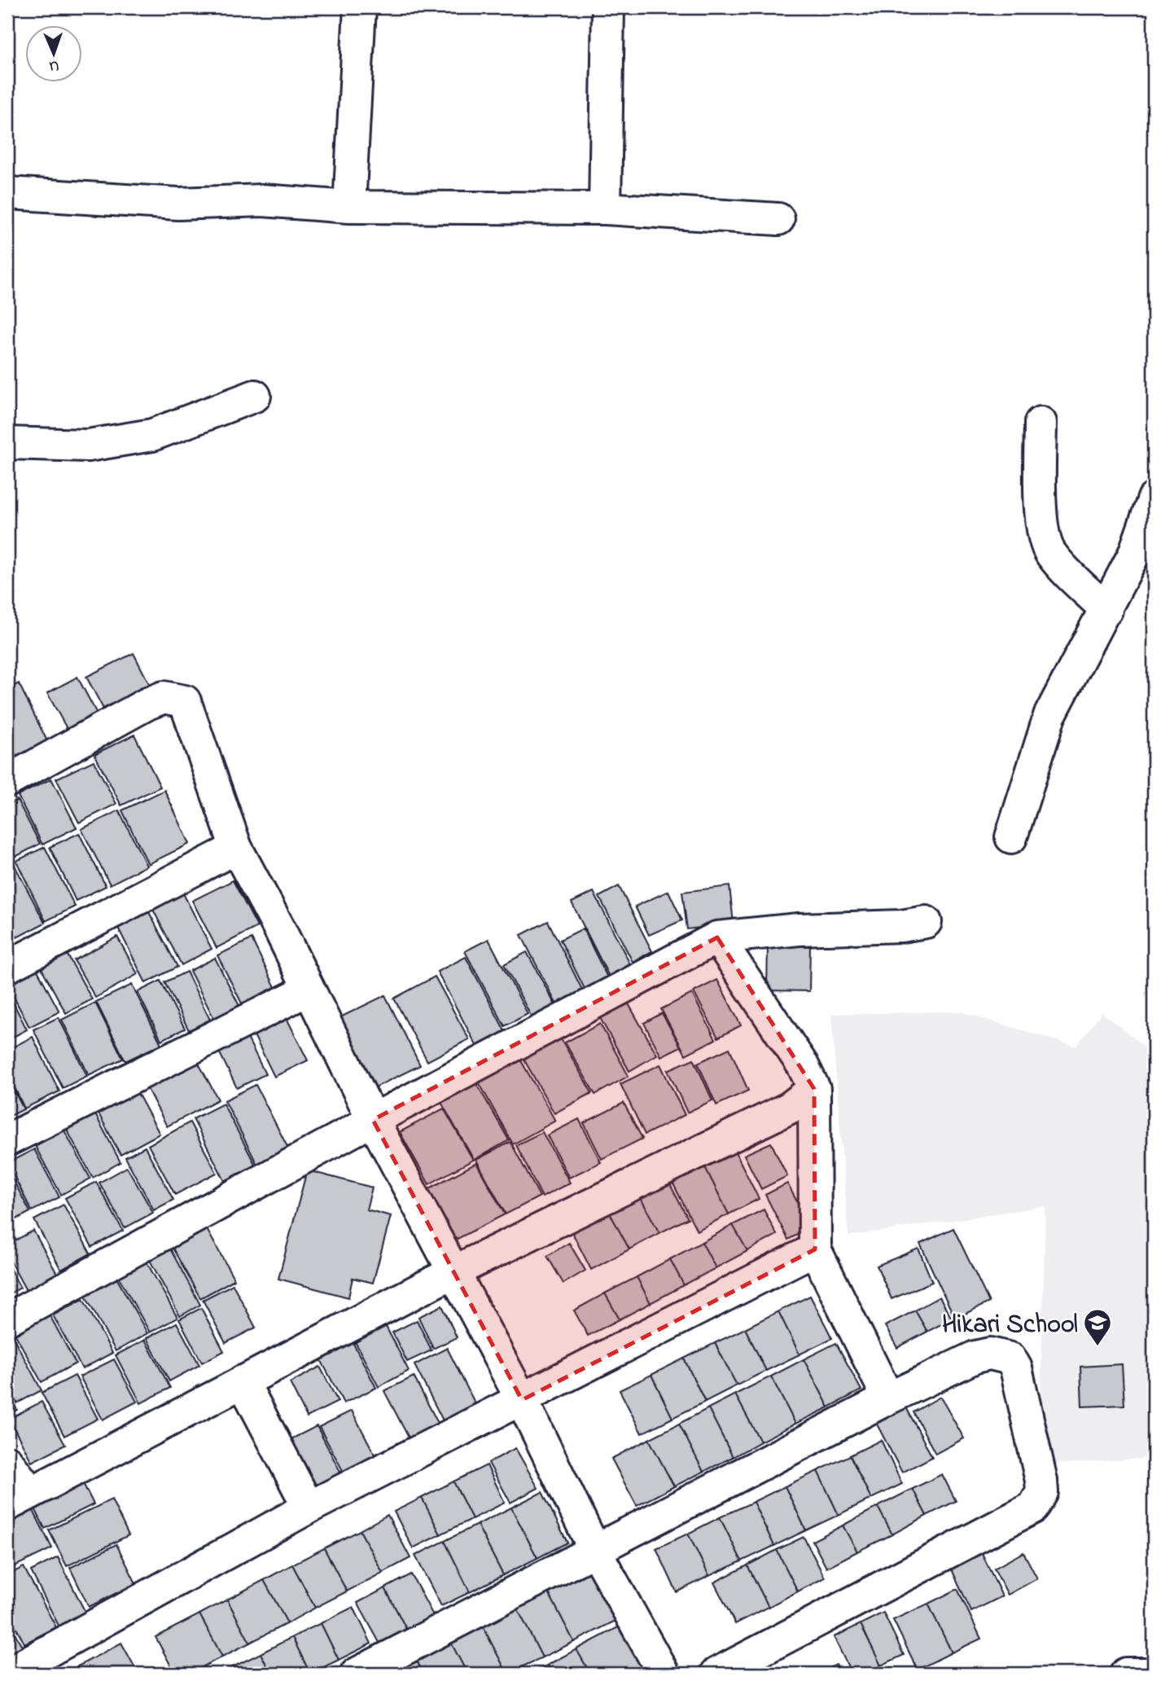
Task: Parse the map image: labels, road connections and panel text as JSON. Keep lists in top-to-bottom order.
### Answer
{
  "places": {
    "school or university": ["Hikari School"]
  },
  "north": "bottom"
}
